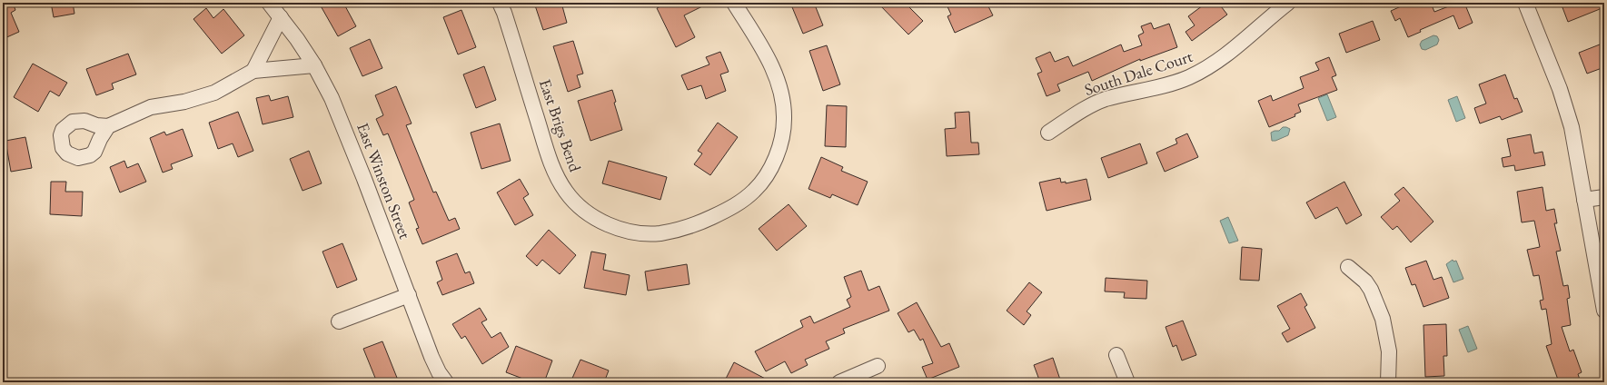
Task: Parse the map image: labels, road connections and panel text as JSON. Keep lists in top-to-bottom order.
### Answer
{
  "streets": {
    "street": ["South Dale Court", "East Brigs Bend", "East Winston Street"]
  }
}
